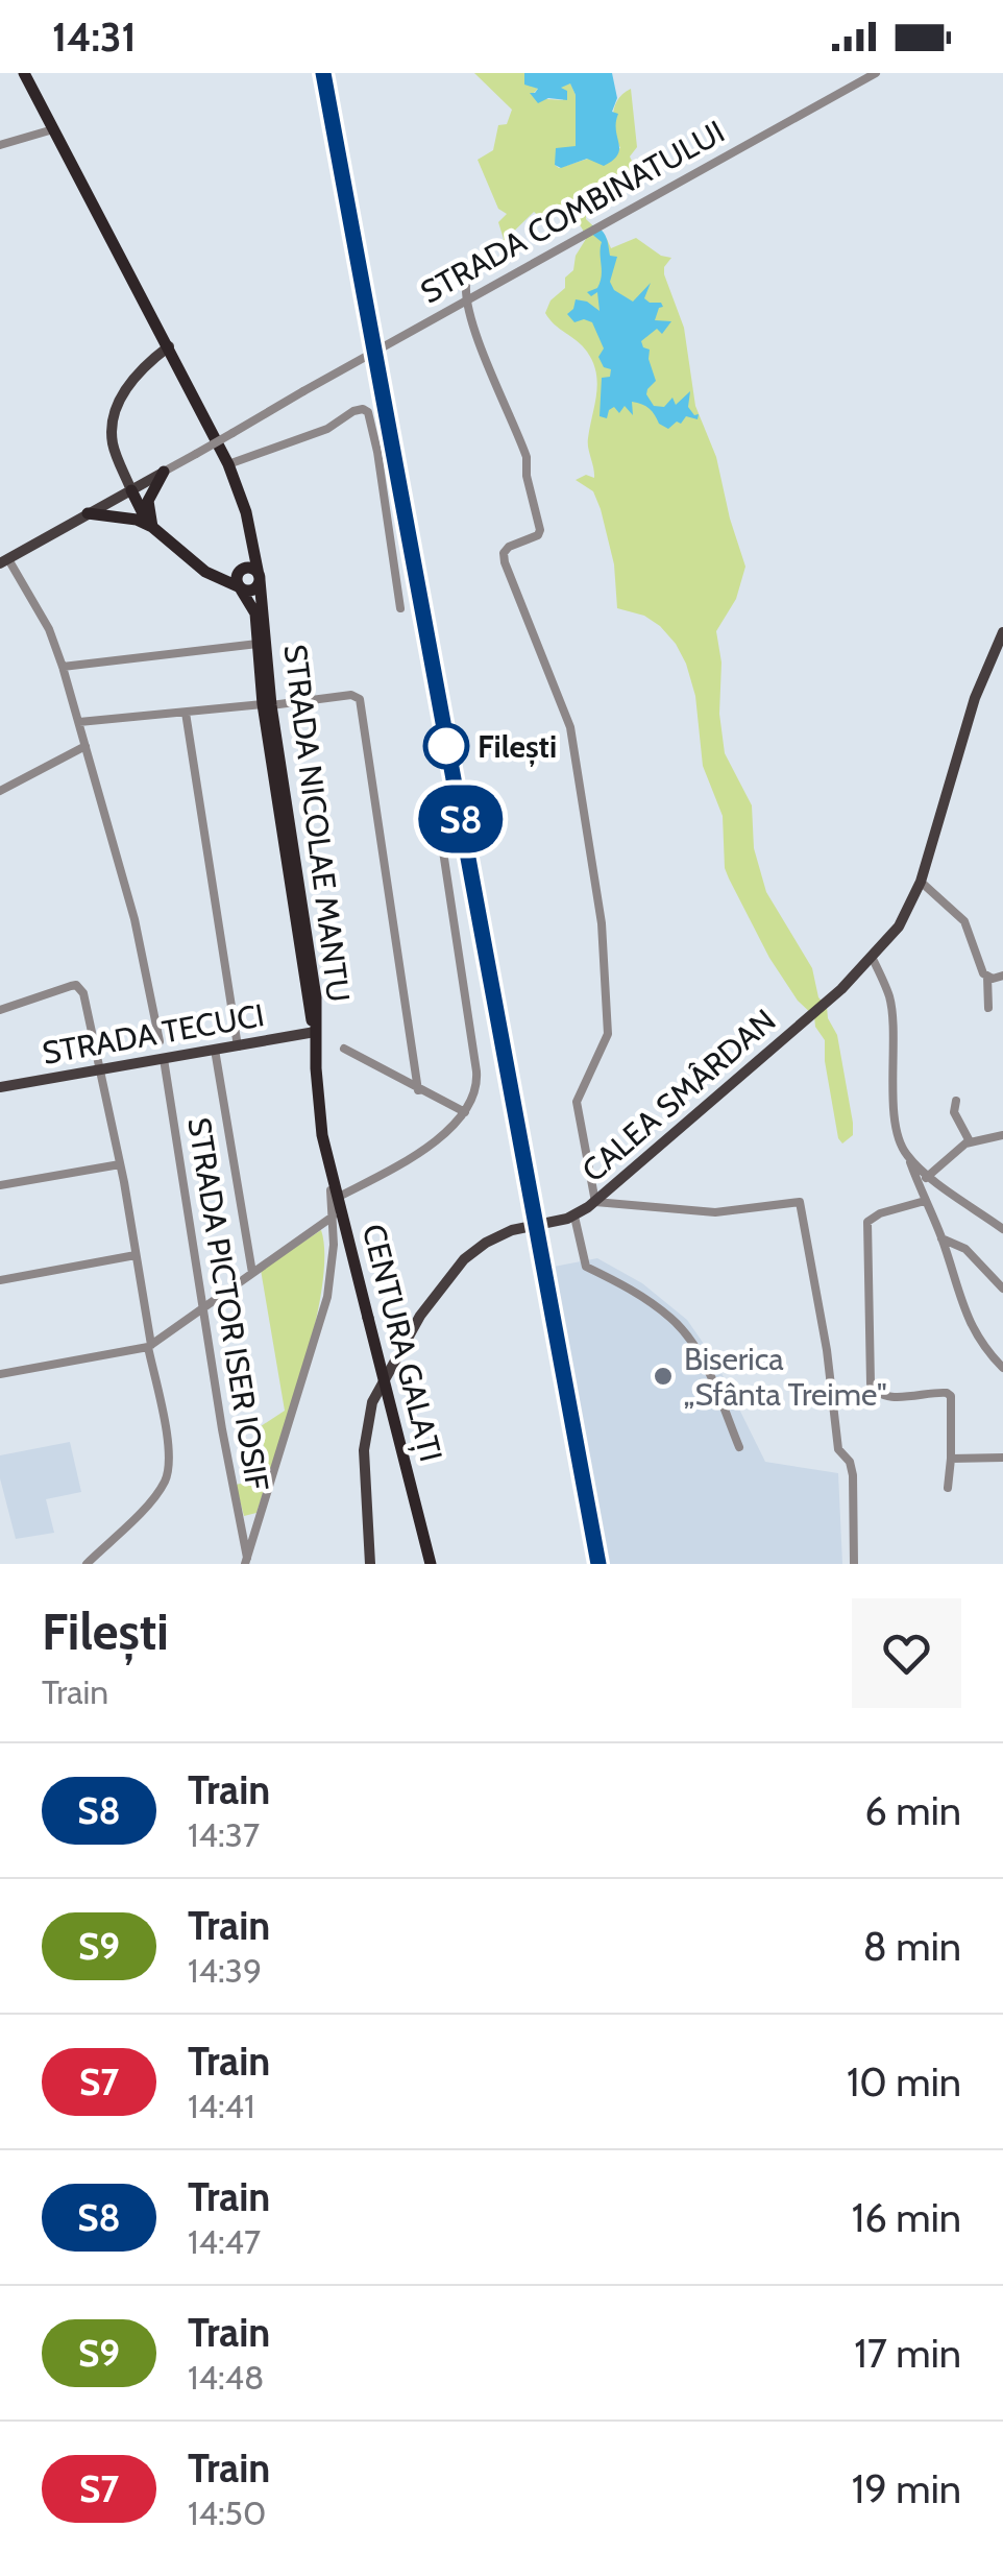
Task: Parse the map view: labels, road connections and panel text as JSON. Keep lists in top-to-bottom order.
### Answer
{
  "streets": {
    "highway": ["STRADA NICOLAE MANTU", "CENTURA GALAȚI"],
    "main road": ["STRADA COMBINATULUI", "STRADA TECUCI", "CALEA SMÂRDAN"],
    "street": ["STRADA PICTOR ISER IOSIF"]
  },
  "crossings": [
    ["STRADA NICOLAE MANTU", "STRADA TECUCI"],
    ["STRADA NICOLAE MANTU", "CENTURA GALAȚI"],
    ["STRADA TECUCI", "STRADA PICTOR ISER IOSIF"]
  ],
  "places": ["Filești", "Biserica „Sfânta Treime\""],
  "page": {
    "status": "14:31",
    "on_map": "S8",
    "heading": ["Filești", "Train"],
    "list": [
      {
        "mark": "S8",
        "name": "Train",
        "note": "14:37",
        "value": "6 min"
      },
      {
        "mark": "S9",
        "name": "Train",
        "note": "14:39",
        "value": "8 min"
      },
      {
        "mark": "S7",
        "name": "Train",
        "note": "14:41",
        "value": "10 min"
      },
      {
        "mark": "S8",
        "name": "Train",
        "note": "14:47",
        "value": "16 min"
      },
      {
        "mark": "S9",
        "name": "Train",
        "note": "14:48",
        "value": "17 min"
      },
      {
        "mark": "S7",
        "name": "Train",
        "note": "14:50",
        "value": "19 min"
      }
    ]
  }
}
